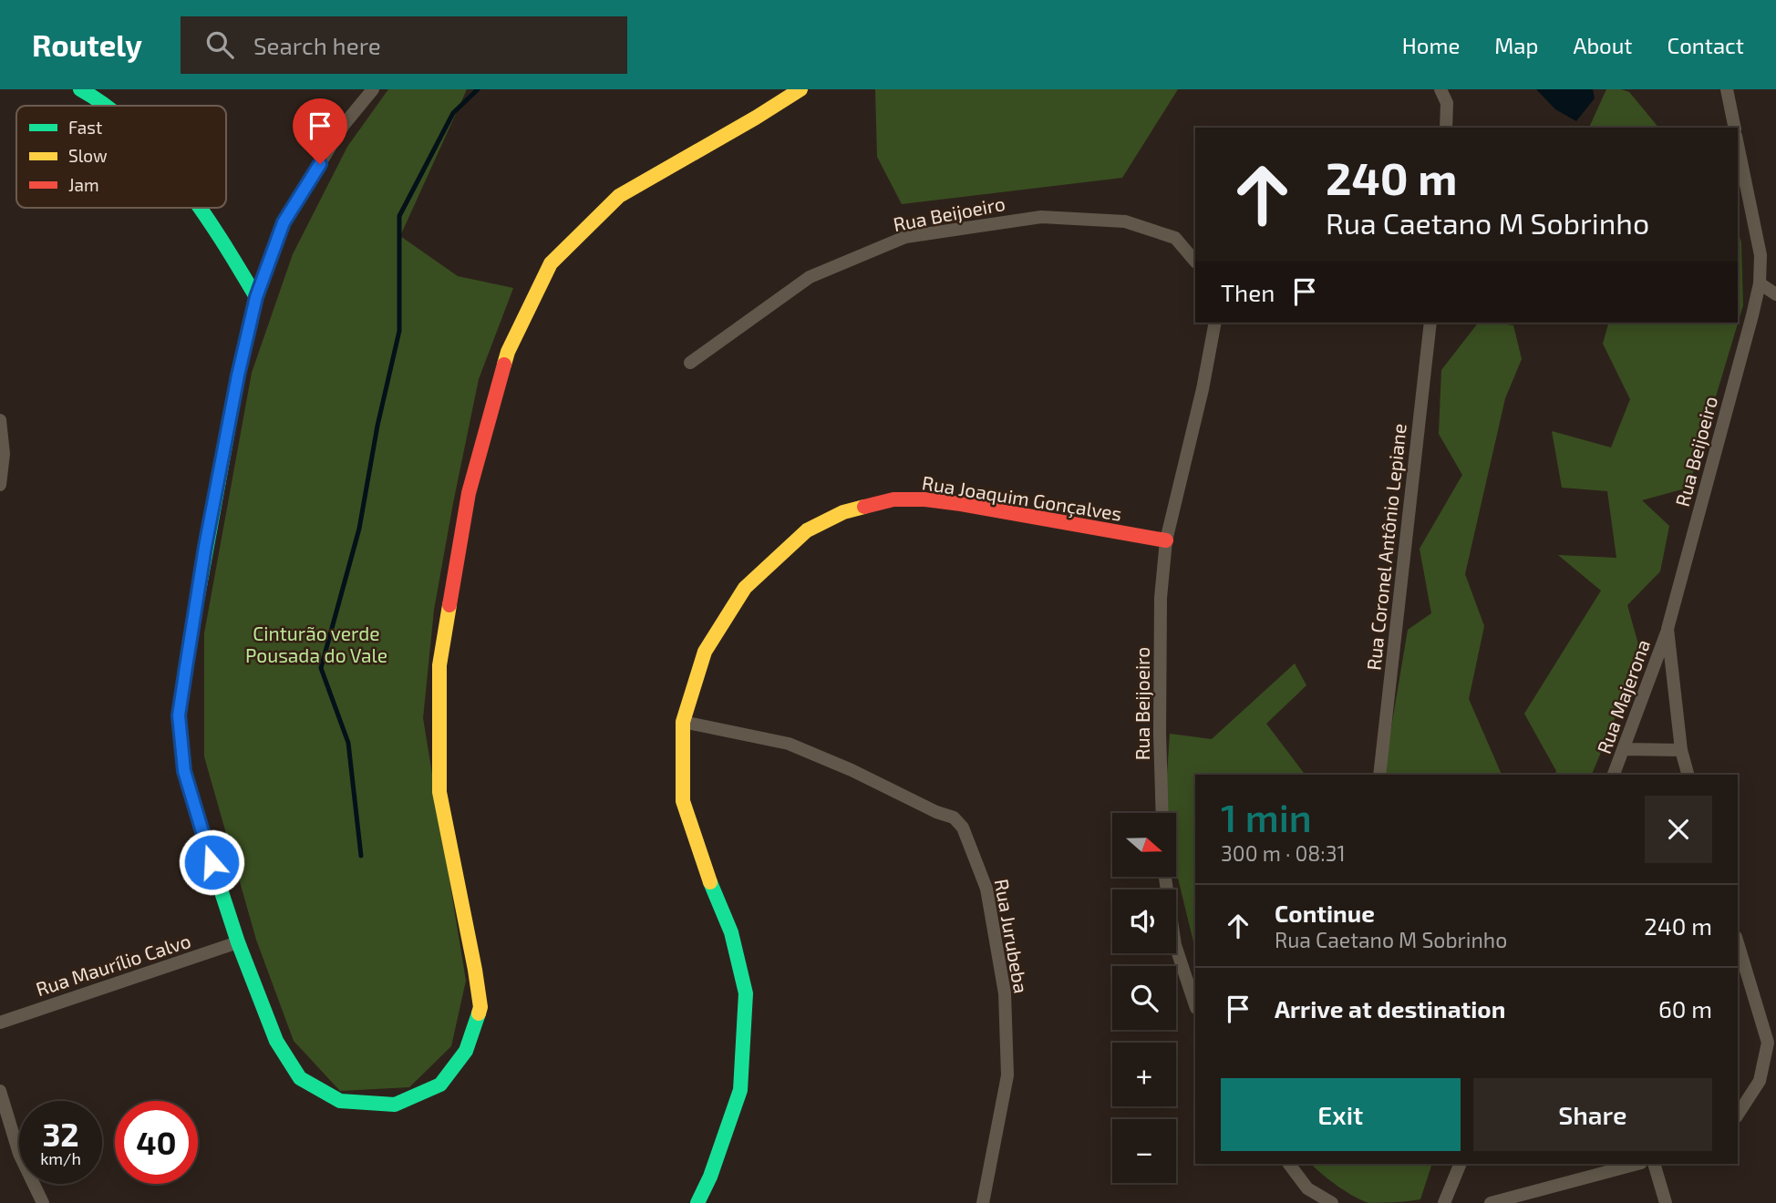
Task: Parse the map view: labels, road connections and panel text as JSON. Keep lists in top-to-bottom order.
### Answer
{
  "streets": {
    "street": [
      "Rua Beijoeiro",
      "Rua Joaquim Gonçalves",
      "Rua Coronel Antônio Lepiane",
      "Rua Majerona",
      "Rua Jurubeba",
      "Rua Maurílio Calvo"
    ]
  },
  "crossings": [
    ["Rua Beijoeiro", "Rua Joaquim Gonçalves"],
    ["Rua Beijoeiro", "Rua Majerona"],
    ["Rua Joaquim Gonçalves", "Rua Jurubeba"]
  ],
  "parks": ["Cinturão verde Pousada do Vale"],
  "legend": ["Fast", "Slow", "Jam"],
  "north": "right",
  "page": {
    "header": "Routely",
    "search": "Search here",
    "nav": [
      "Home",
      "Map",
      "About",
      "Contact"
    ],
    "turn": ["240 m", "Rua Caetano M Sobrinho"],
    "then": "Then",
    "heading": ["1 min", "300 m · 08:31"],
    "map_buttons": ["+", "−"],
    "list": [
      {
        "name": "Continue",
        "note": "Rua Caetano M Sobrinho",
        "value": "240 m"
      },
      {
        "name": "Arrive at destination",
        "value": "60 m"
      }
    ],
    "buttons": ["Exit", "Share"],
    "speed": "32 km/h",
    "limit": "40"
  }
}
